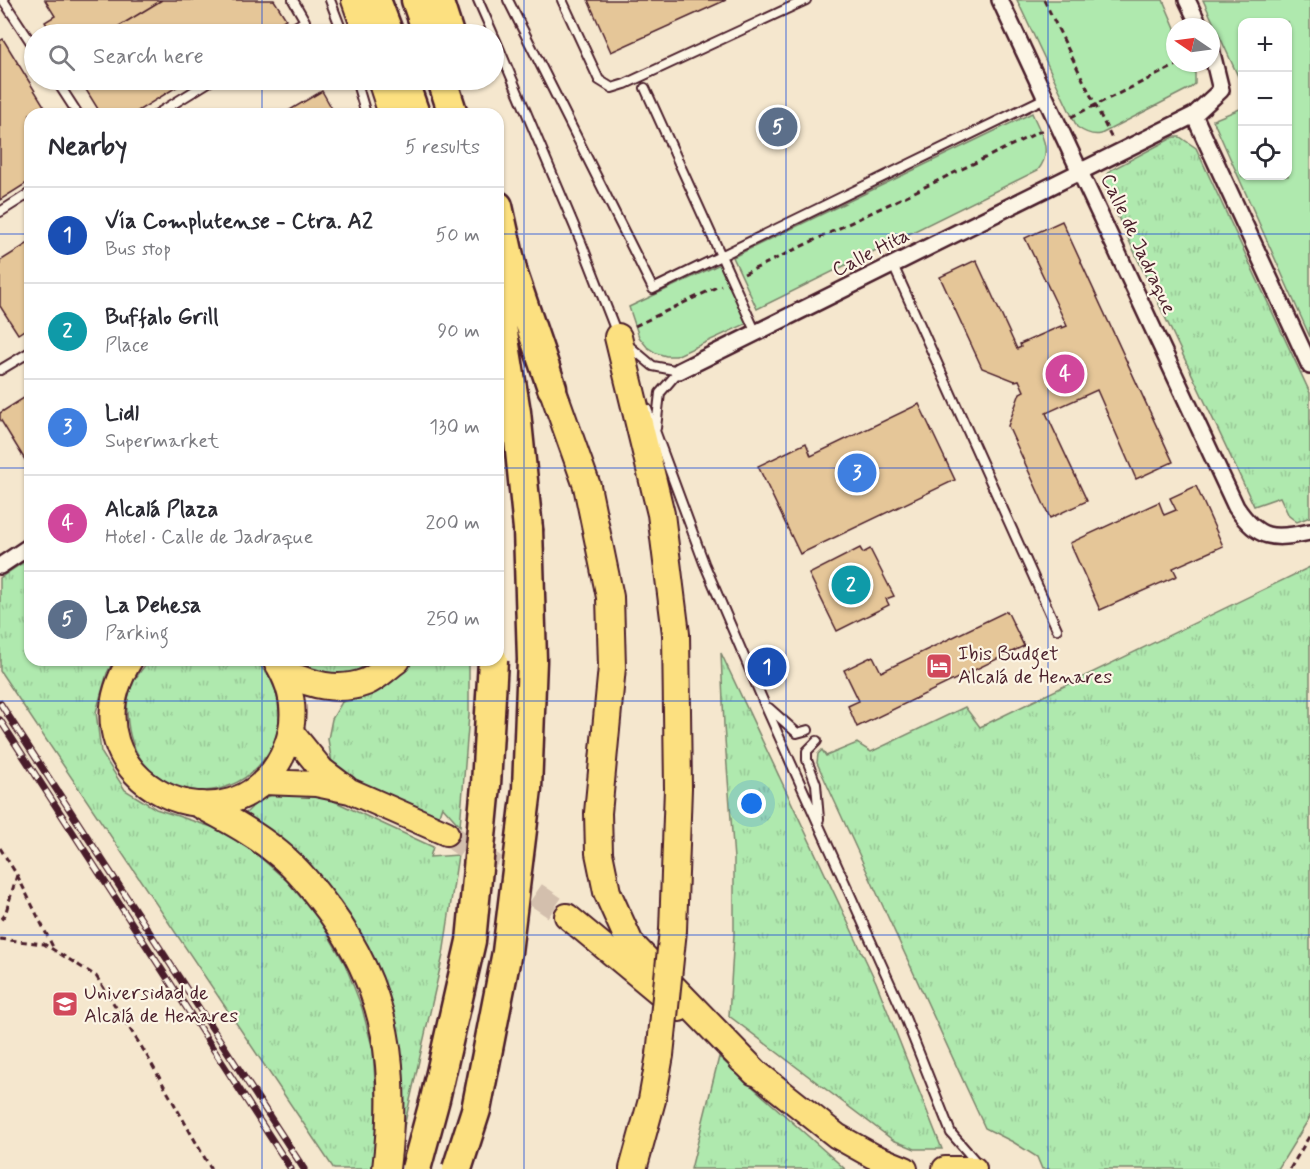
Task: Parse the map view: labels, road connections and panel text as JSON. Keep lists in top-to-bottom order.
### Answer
{
  "streets": {
    "street": ["Calle de Jadraque", "Calle Hita"]
  },
  "crossings": [
    ["Calle de Jadraque", "Calle Hita"]
  ],
  "places": {
    "hotel": ["Ibis Budget Alcalá de Henares"],
    "school or university": ["Universidad de Alcalá de Henares"]
  },
  "north": "left",
  "page": {
    "map_buttons": ["+", "−"],
    "search": "Search here",
    "pins": [
      "5",
      "4",
      "3",
      "2",
      "1"
    ],
    "heading": ["Nearby", "5 results"],
    "list": [
      {
        "mark": "1",
        "name": "Vía Complutense - Ctra. A2",
        "note": "Bus stop",
        "value": "50 m"
      },
      {
        "mark": "2",
        "name": "Buffalo Grill",
        "note": "Place",
        "value": "90 m"
      },
      {
        "mark": "3",
        "name": "Lidl",
        "note": "Supermarket",
        "value": "130 m"
      },
      {
        "mark": "4",
        "name": "Alcalá Plaza",
        "note": "Hotel · Calle de Jadraque",
        "value": "200 m"
      },
      {
        "mark": "5",
        "name": "La Dehesa",
        "note": "Parking",
        "value": "250 m"
      }
    ]
  }
}
